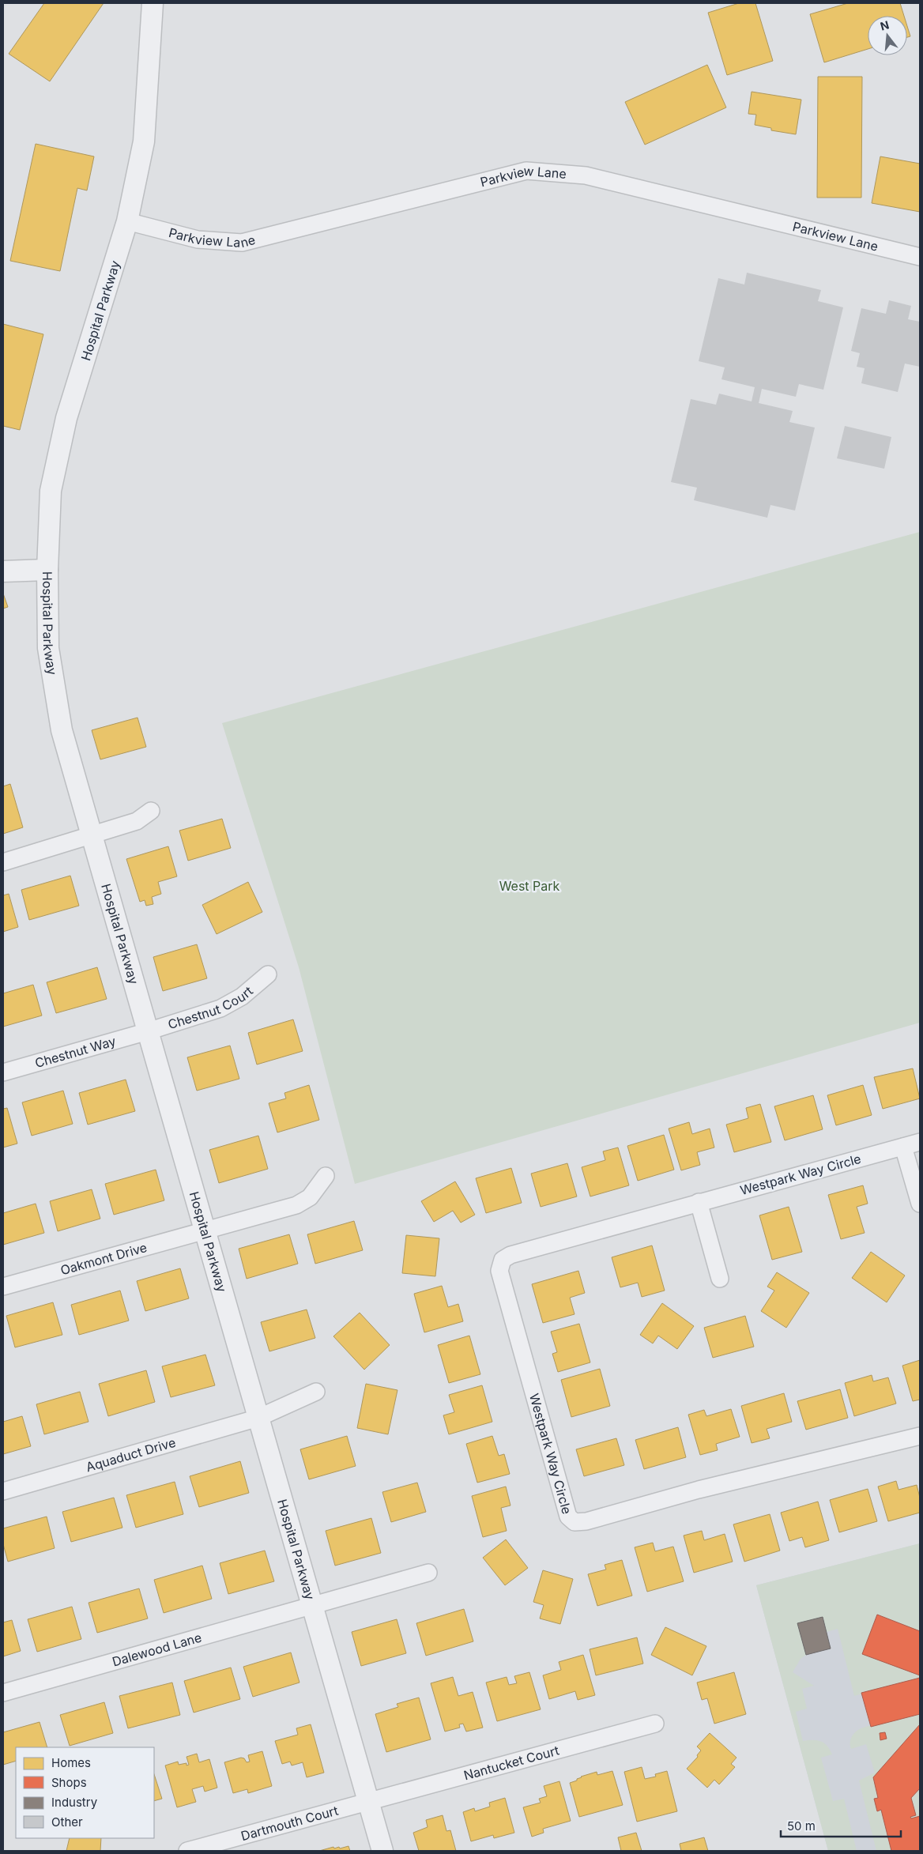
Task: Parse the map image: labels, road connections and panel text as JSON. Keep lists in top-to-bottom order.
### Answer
{
  "streets": {
    "street": [
      "Parkview Lane",
      "Hospital Parkway",
      "Chestnut Court",
      "Chestnut Way",
      "Westpark Way Circle",
      "Oakmont Drive",
      "Aquaduct Drive",
      "Dalewood Lane",
      "Nantucket Court",
      "Dartmouth Court"
    ]
  },
  "crossings": [
    ["Parkview Lane", "Hospital Parkway"],
    ["Hospital Parkway", "Chestnut Court"],
    ["Hospital Parkway", "Chestnut Way"],
    ["Hospital Parkway", "Oakmont Drive"],
    ["Hospital Parkway", "Aquaduct Drive"],
    ["Hospital Parkway", "Dalewood Lane"],
    ["Hospital Parkway", "Nantucket Court"],
    ["Hospital Parkway", "Dartmouth Court"],
    ["Chestnut Court", "Chestnut Way"],
    ["Nantucket Court", "Dartmouth Court"]
  ],
  "parks": ["West Park"],
  "legend": [
    "Homes",
    "Shops",
    "Industry",
    "Other"
  ],
  "scale_bar": "50 m",
  "north": "top"
}
